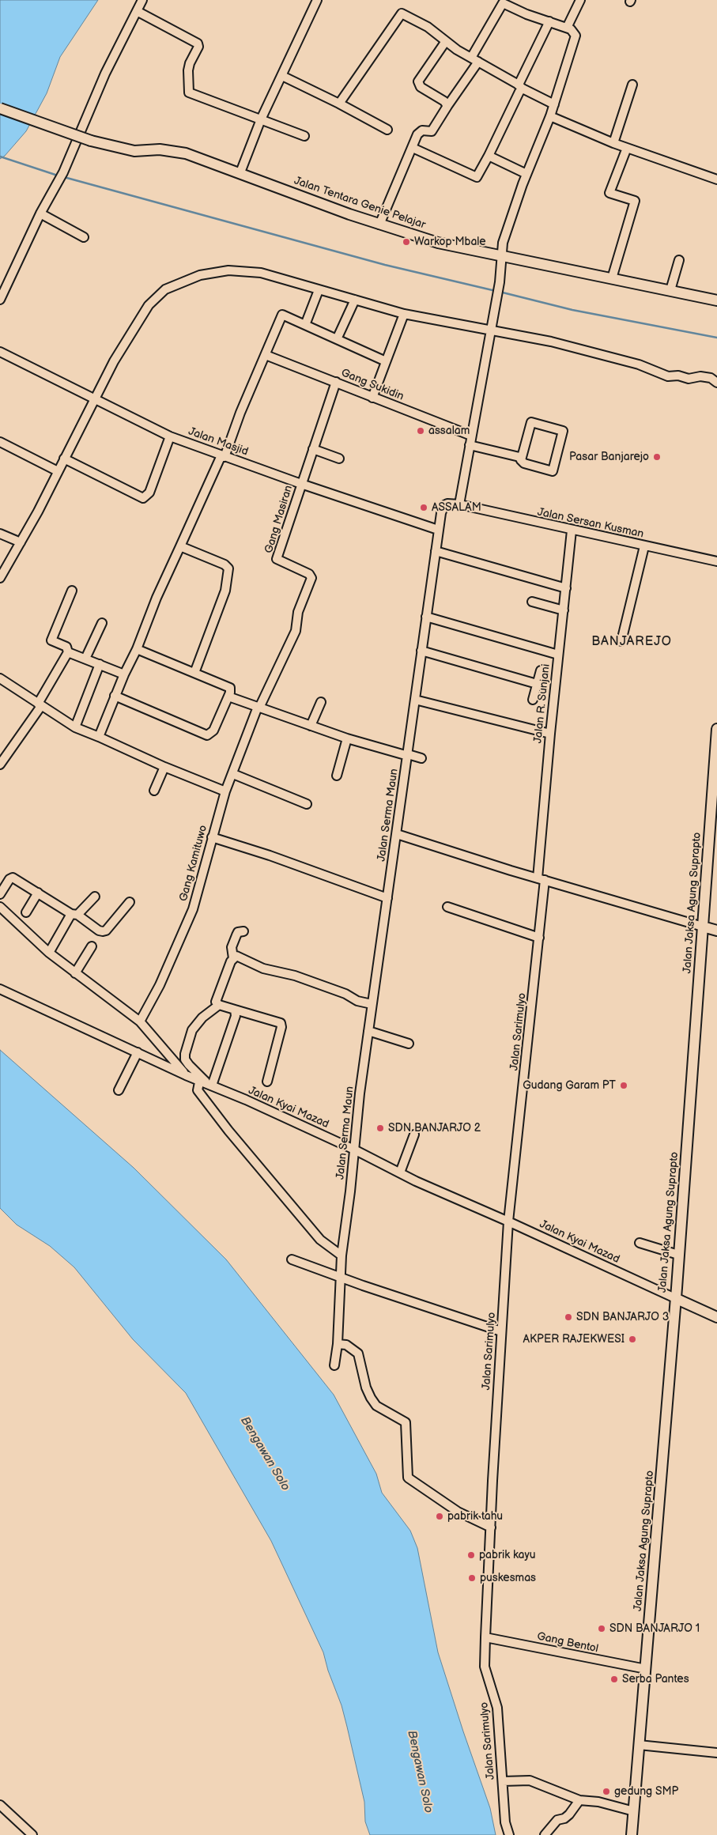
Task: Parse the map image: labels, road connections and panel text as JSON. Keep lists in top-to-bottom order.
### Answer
{
  "streets": {
    "main road": ["Jalan Tentara Genie Pelajar", "Jalan Jaksa Agung Suprapto"],
    "street": [
      "Gang Sukidin",
      "Jalan Masjid",
      "Gang Masiran",
      "Jalan Sersan Kusman",
      "Jalan R. Sunjani",
      "Jalan Serma Maun",
      "Gang Kamituwo",
      "Jalan Sarimulyo",
      "Jalan Kyai Mazad",
      "Gang Bentol"
    ]
  },
  "crossings": [
    ["Gang Sukidin", "Gang Masiran"],
    ["Jalan Masjid", "Gang Masiran"],
    ["Jalan Masjid", "Jalan Serma Maun"],
    ["Gang Masiran", "Gang Kamituwo"],
    ["Jalan Sersan Kusman", "Jalan R. Sunjani"],
    ["Jalan Sersan Kusman", "Jalan Serma Maun"],
    ["Jalan R. Sunjani", "Jalan Sarimulyo"],
    ["Jalan Serma Maun", "Jalan Kyai Mazad"],
    ["Jalan Jaksa Agung Suprapto", "Jalan Kyai Mazad"],
    ["Jalan Jaksa Agung Suprapto", "Gang Bentol"],
    ["Jalan Sarimulyo", "Jalan Kyai Mazad"],
    ["Jalan Sarimulyo", "Gang Bentol"]
  ],
  "districts": ["BANJAREJO"],
  "water": ["Bengawan Solo"],
  "places": [
    "Warkop Mbale",
    "assalam",
    "Pasar Banjarejo",
    "ASSALAM",
    "Gudang Garam PT",
    "SDN BANJARJO 2",
    "SDN BANJARJO 3",
    "AKPER RAJEKWESI",
    "pabrik tahu",
    "pabrik kayu",
    "puskesmas",
    "SDN BANJARJO 1",
    "Serba Pantes",
    "gedung SMP"
  ]
}
